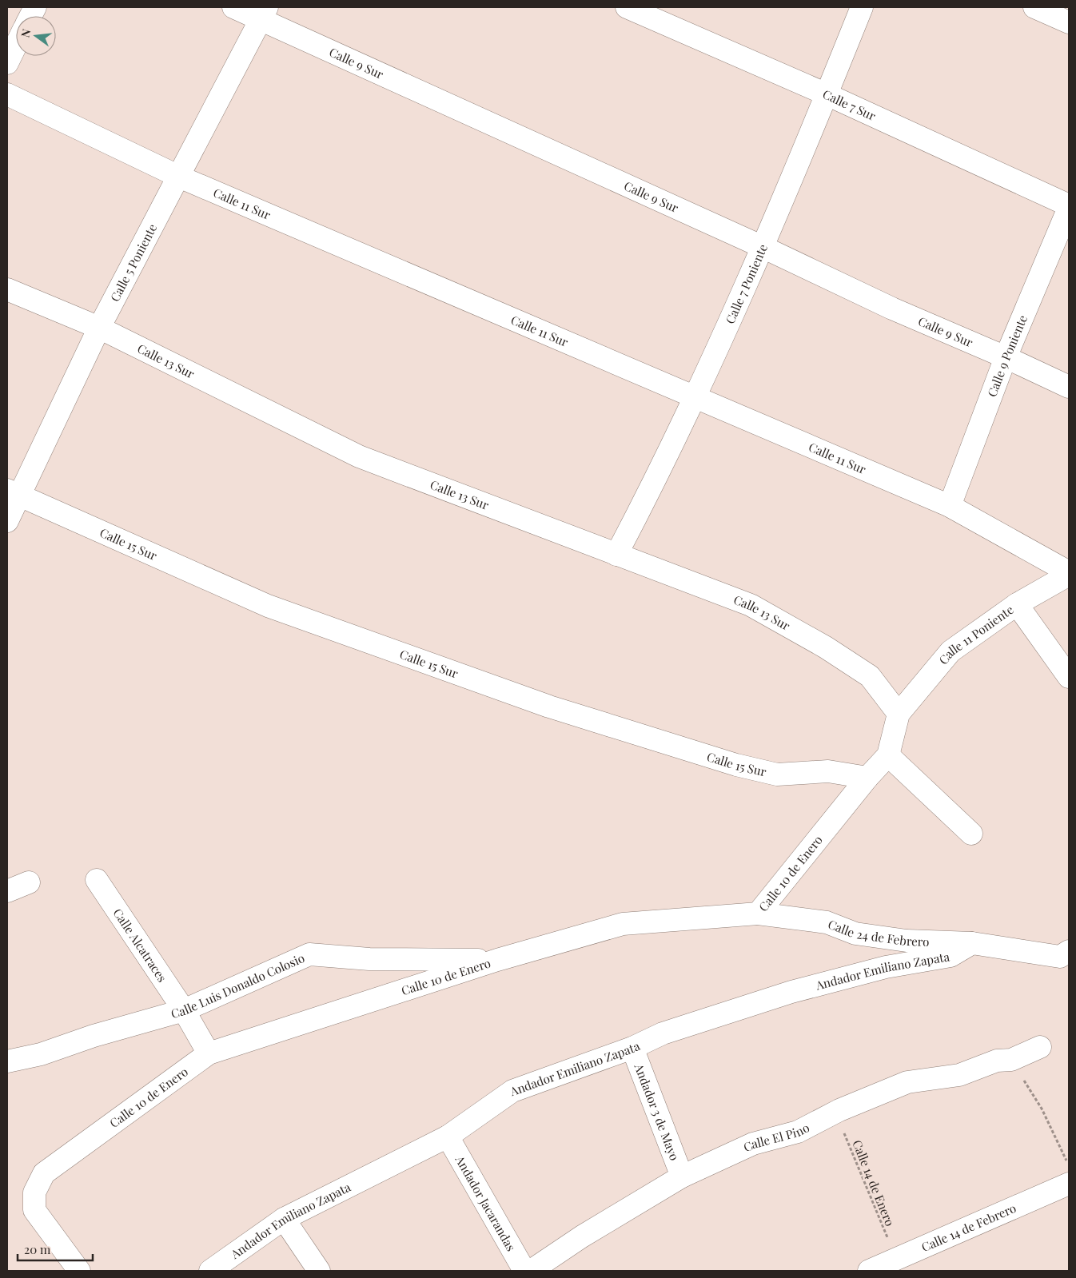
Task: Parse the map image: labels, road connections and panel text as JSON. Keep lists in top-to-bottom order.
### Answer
{
  "streets": {
    "street": [
      "Calle 9 Sur",
      "Calle 7 Sur",
      "Calle 11 Sur",
      "Calle 5 Poniente",
      "Calle 7 Poniente",
      "Calle 9 Poniente",
      "Calle 13 Sur",
      "Calle 15 Sur",
      "Calle 11 Poniente",
      "Calle 10 de Enero",
      "Calle 24 de Febrero",
      "Calle Alcatraces",
      "Andador Emiliano Zapata",
      "Calle Luis Donaldo Colosio",
      "Andador 3 de Mayo",
      "Calle El Pino",
      "Andador Jacarandas",
      "Calle 14 de Febrero"
    ],
    "path": ["Calle 14 de Enero"]
  },
  "crossings": [
    ["Calle 9 Sur", "Calle 5 Poniente"],
    ["Calle 9 Sur", "Calle 7 Poniente"],
    ["Calle 9 Sur", "Calle 9 Poniente"],
    ["Calle 7 Sur", "Calle 7 Poniente"],
    ["Calle 7 Sur", "Calle 9 Poniente"],
    ["Calle 11 Sur", "Calle 5 Poniente"],
    ["Calle 11 Sur", "Calle 7 Poniente"],
    ["Calle 11 Sur", "Calle 9 Poniente"],
    ["Calle 11 Sur", "Calle 11 Poniente"],
    ["Calle 5 Poniente", "Calle 13 Sur"],
    ["Calle 5 Poniente", "Calle 15 Sur"],
    ["Calle 7 Poniente", "Calle 13 Sur"],
    ["Calle 13 Sur", "Calle 11 Poniente"],
    ["Calle 13 Sur", "Calle 10 de Enero"],
    ["Calle 15 Sur", "Calle 10 de Enero"],
    ["Calle 11 Poniente", "Calle 10 de Enero"],
    ["Calle 10 de Enero", "Calle 24 de Febrero"],
    ["Calle 10 de Enero", "Calle Alcatraces"],
    ["Calle 10 de Enero", "Calle Luis Donaldo Colosio"],
    ["Calle 24 de Febrero", "Andador Emiliano Zapata"],
    ["Calle Alcatraces", "Calle Luis Donaldo Colosio"],
    ["Andador Emiliano Zapata", "Andador 3 de Mayo"],
    ["Andador Emiliano Zapata", "Andador Jacarandas"],
    ["Andador 3 de Mayo", "Calle El Pino"],
    ["Calle El Pino", "Calle 14 de Enero"],
    ["Calle 14 de Enero", "Calle 14 de Febrero"]
  ],
  "scale_bar": "20 m",
  "north": "left"
}
